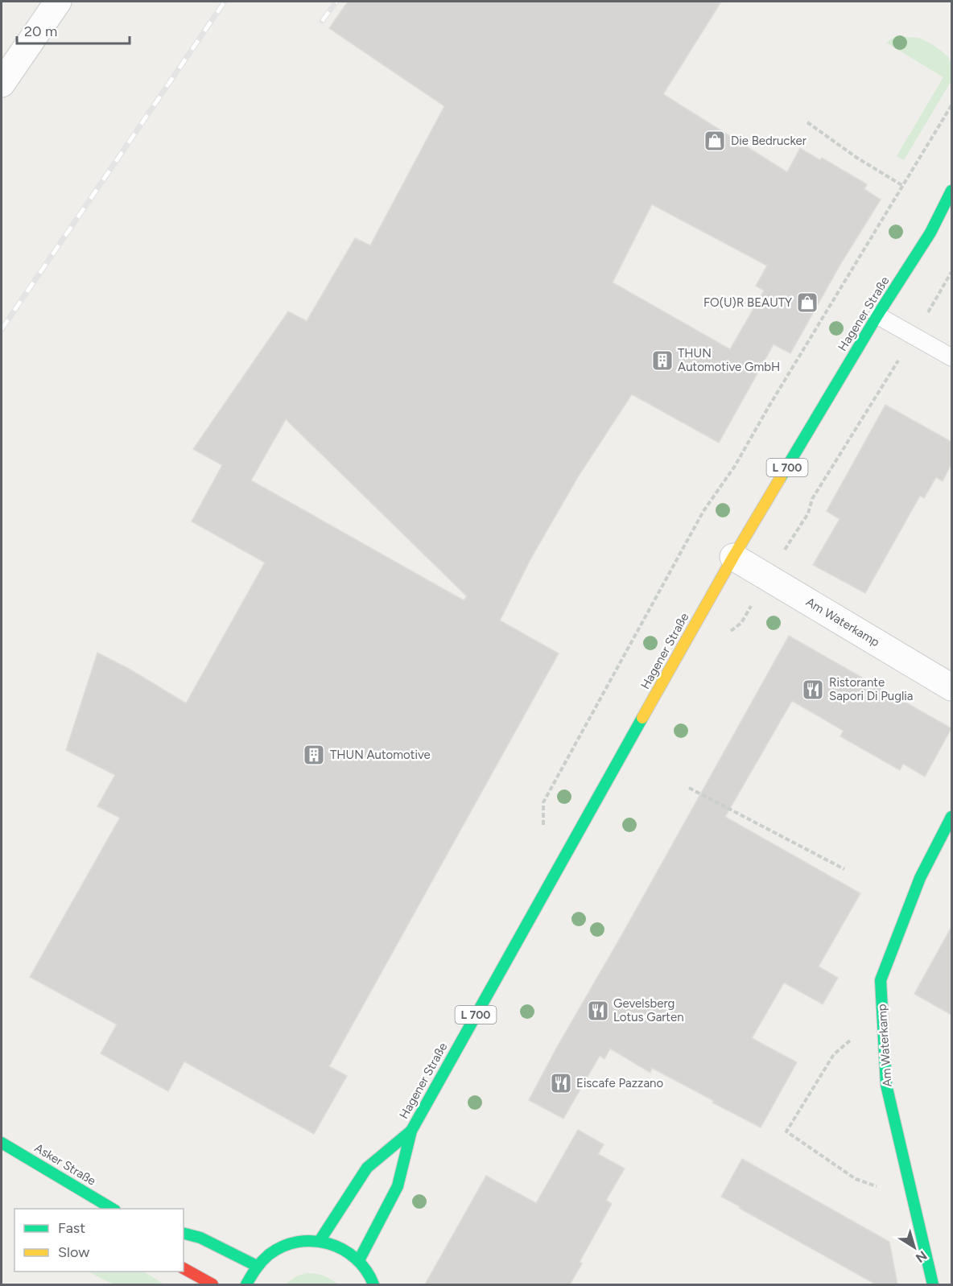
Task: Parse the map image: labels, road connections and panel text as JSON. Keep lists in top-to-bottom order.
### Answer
{
  "streets": {
    "main road": [
      "Hagener Straße",
      "L 700",
      "Am Waterkamp",
      "Asker Straße"
    ]
  },
  "crossings": [
    ["Hagener Straße", "Am Waterkamp"]
  ],
  "places": {
    "shop": ["Die Bedrucker", "FO(U)R BEAUTY"],
    "building": ["THUN Automotive GmbH", "THUN Automotive"],
    "restaurant": ["Ristorante Sapori Di Puglia", "Gevelsberg Lotus Garten", "Eiscafe Pazzano"]
  },
  "legend": ["Fast", "Slow"],
  "scale_bar": "20 m",
  "north": "bottom right"
}
